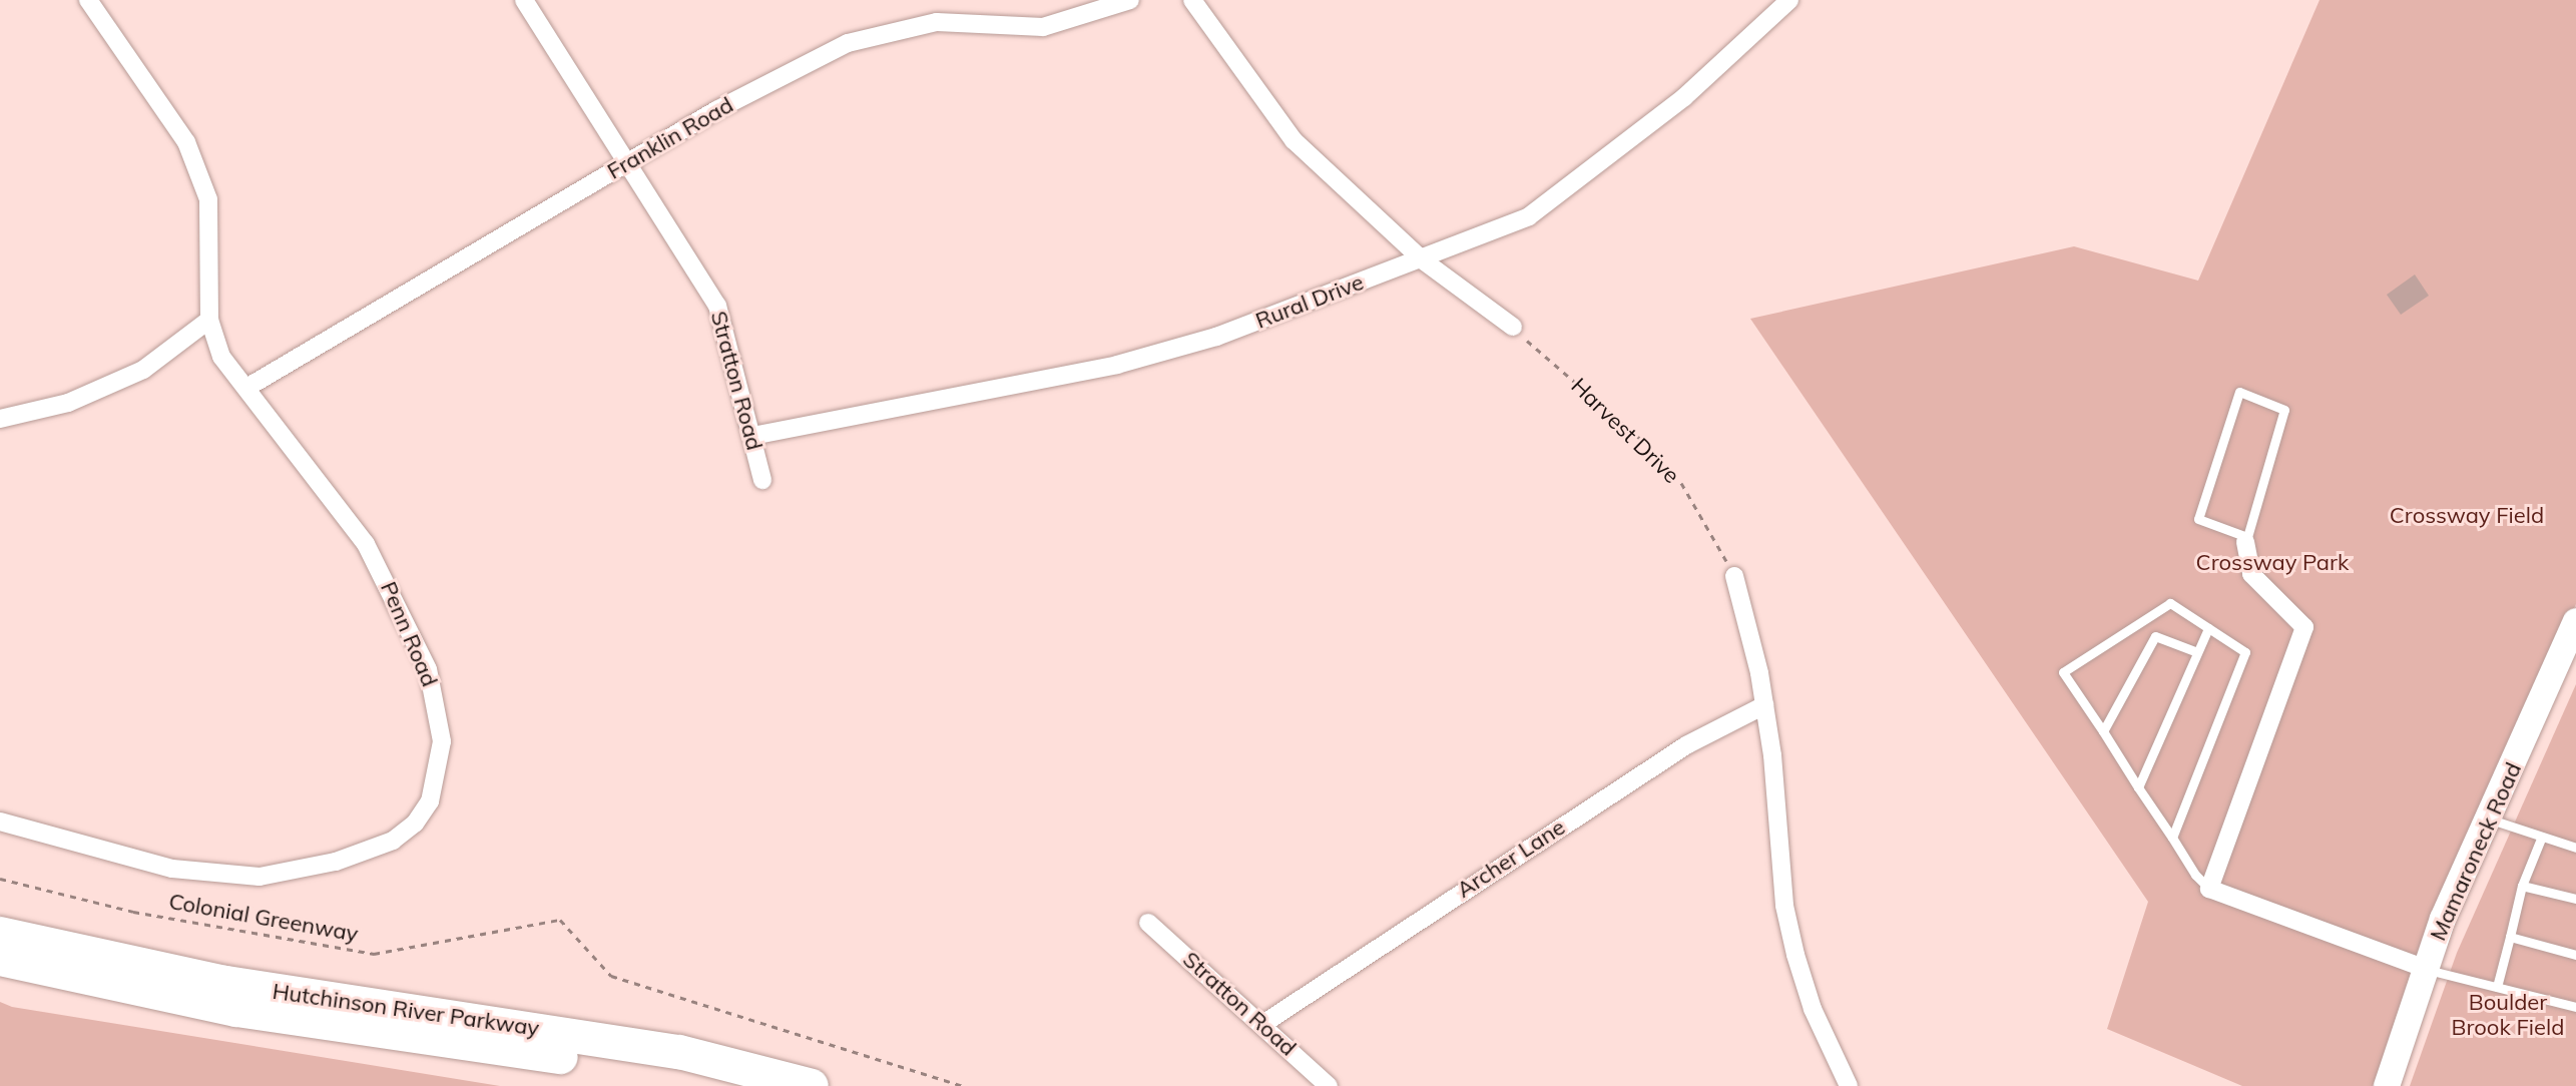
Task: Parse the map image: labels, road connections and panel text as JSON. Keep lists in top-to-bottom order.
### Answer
{
  "streets": {
    "highway": ["Hutchinson River Parkway"],
    "street": [
      "Franklin Road",
      "Rural Drive",
      "Stratton Road",
      "Penn Road",
      "Mamaroneck Road",
      "Archer Lane"
    ],
    "path": ["Harvest Drive", "Colonial Greenway"]
  },
  "crossings": [
    ["Franklin Road", "Stratton Road"],
    ["Franklin Road", "Penn Road"],
    ["Rural Drive", "Stratton Road"],
    ["Stratton Road", "Archer Lane"]
  ],
  "parks": ["Crossway Field", "Crossway Park", "Boulder Brook Field"]
}
